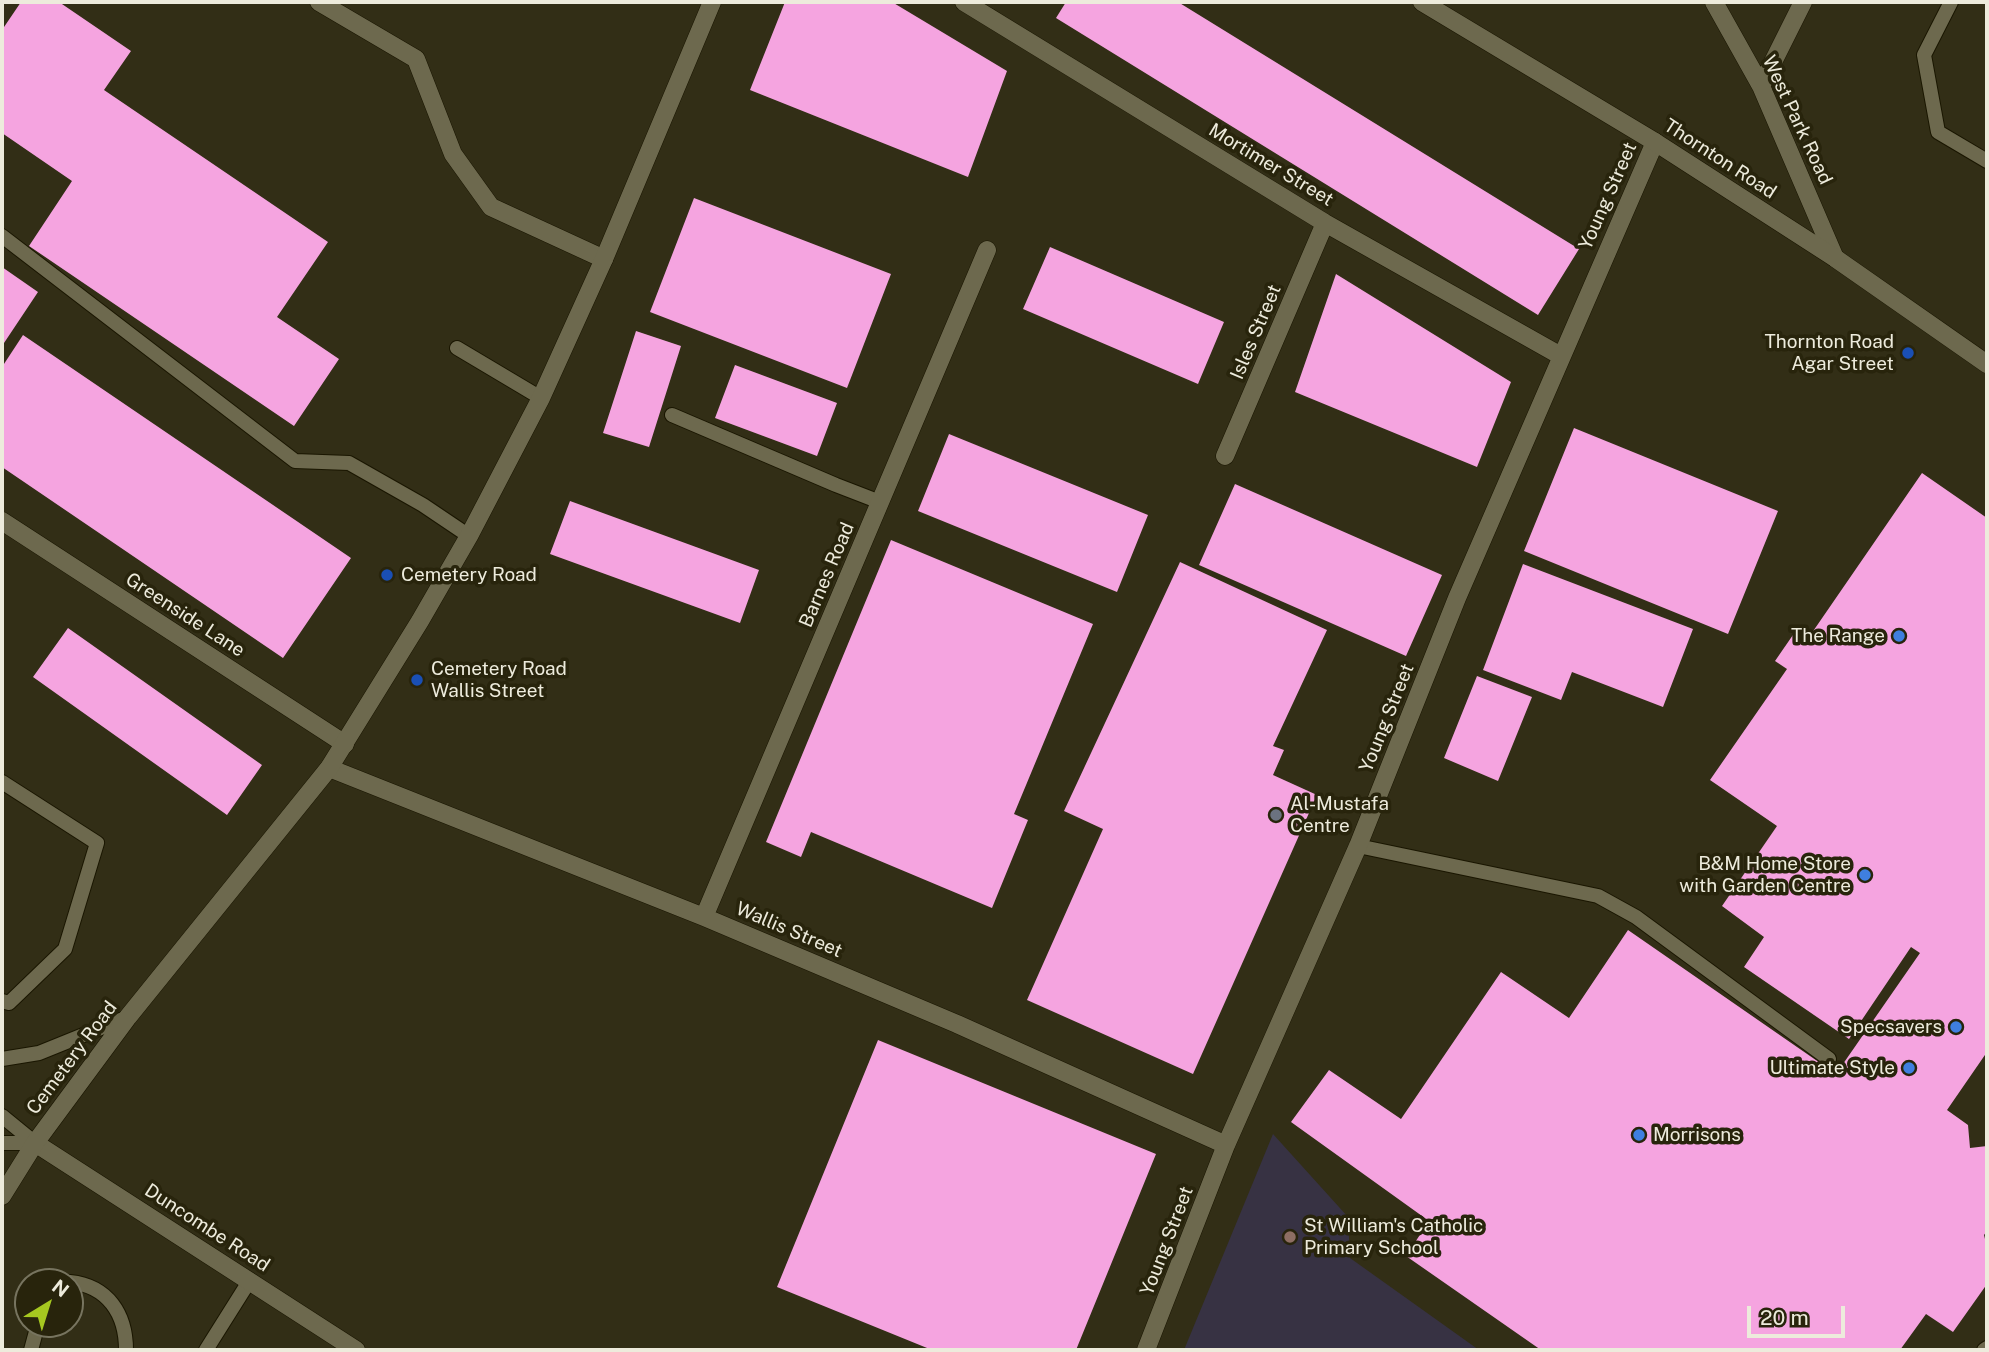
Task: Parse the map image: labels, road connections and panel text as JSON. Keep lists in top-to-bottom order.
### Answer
{
  "streets": {
    "street": [
      "West Park Road",
      "Thornton Road",
      "Mortimer Street",
      "Young Street",
      "Isles Street",
      "Barnes Road",
      "Greenside Lane",
      "Wallis Street",
      "Cemetery Road",
      "Duncombe Road"
    ]
  },
  "crossings": [
    ["West Park Road", "Thornton Road"],
    ["Thornton Road", "Young Street"],
    ["Mortimer Street", "Young Street"],
    ["Mortimer Street", "Isles Street"],
    ["Young Street", "Wallis Street"],
    ["Barnes Road", "Wallis Street"],
    ["Greenside Lane", "Cemetery Road"],
    ["Wallis Street", "Cemetery Road"],
    ["Cemetery Road", "Duncombe Road"]
  ],
  "places": [
    "Thornton Road Agar Street",
    "Cemetery Road",
    "The Range",
    "Cemetery Road Wallis Street",
    "Al-Mustafa Centre",
    "B&M Home Store with Garden Centre",
    "Specsavers",
    "Ultimate Style",
    "Morrisons",
    "St William's Catholic Primary School"
  ],
  "scale_bar": "20 m",
  "north": "top right"
}
